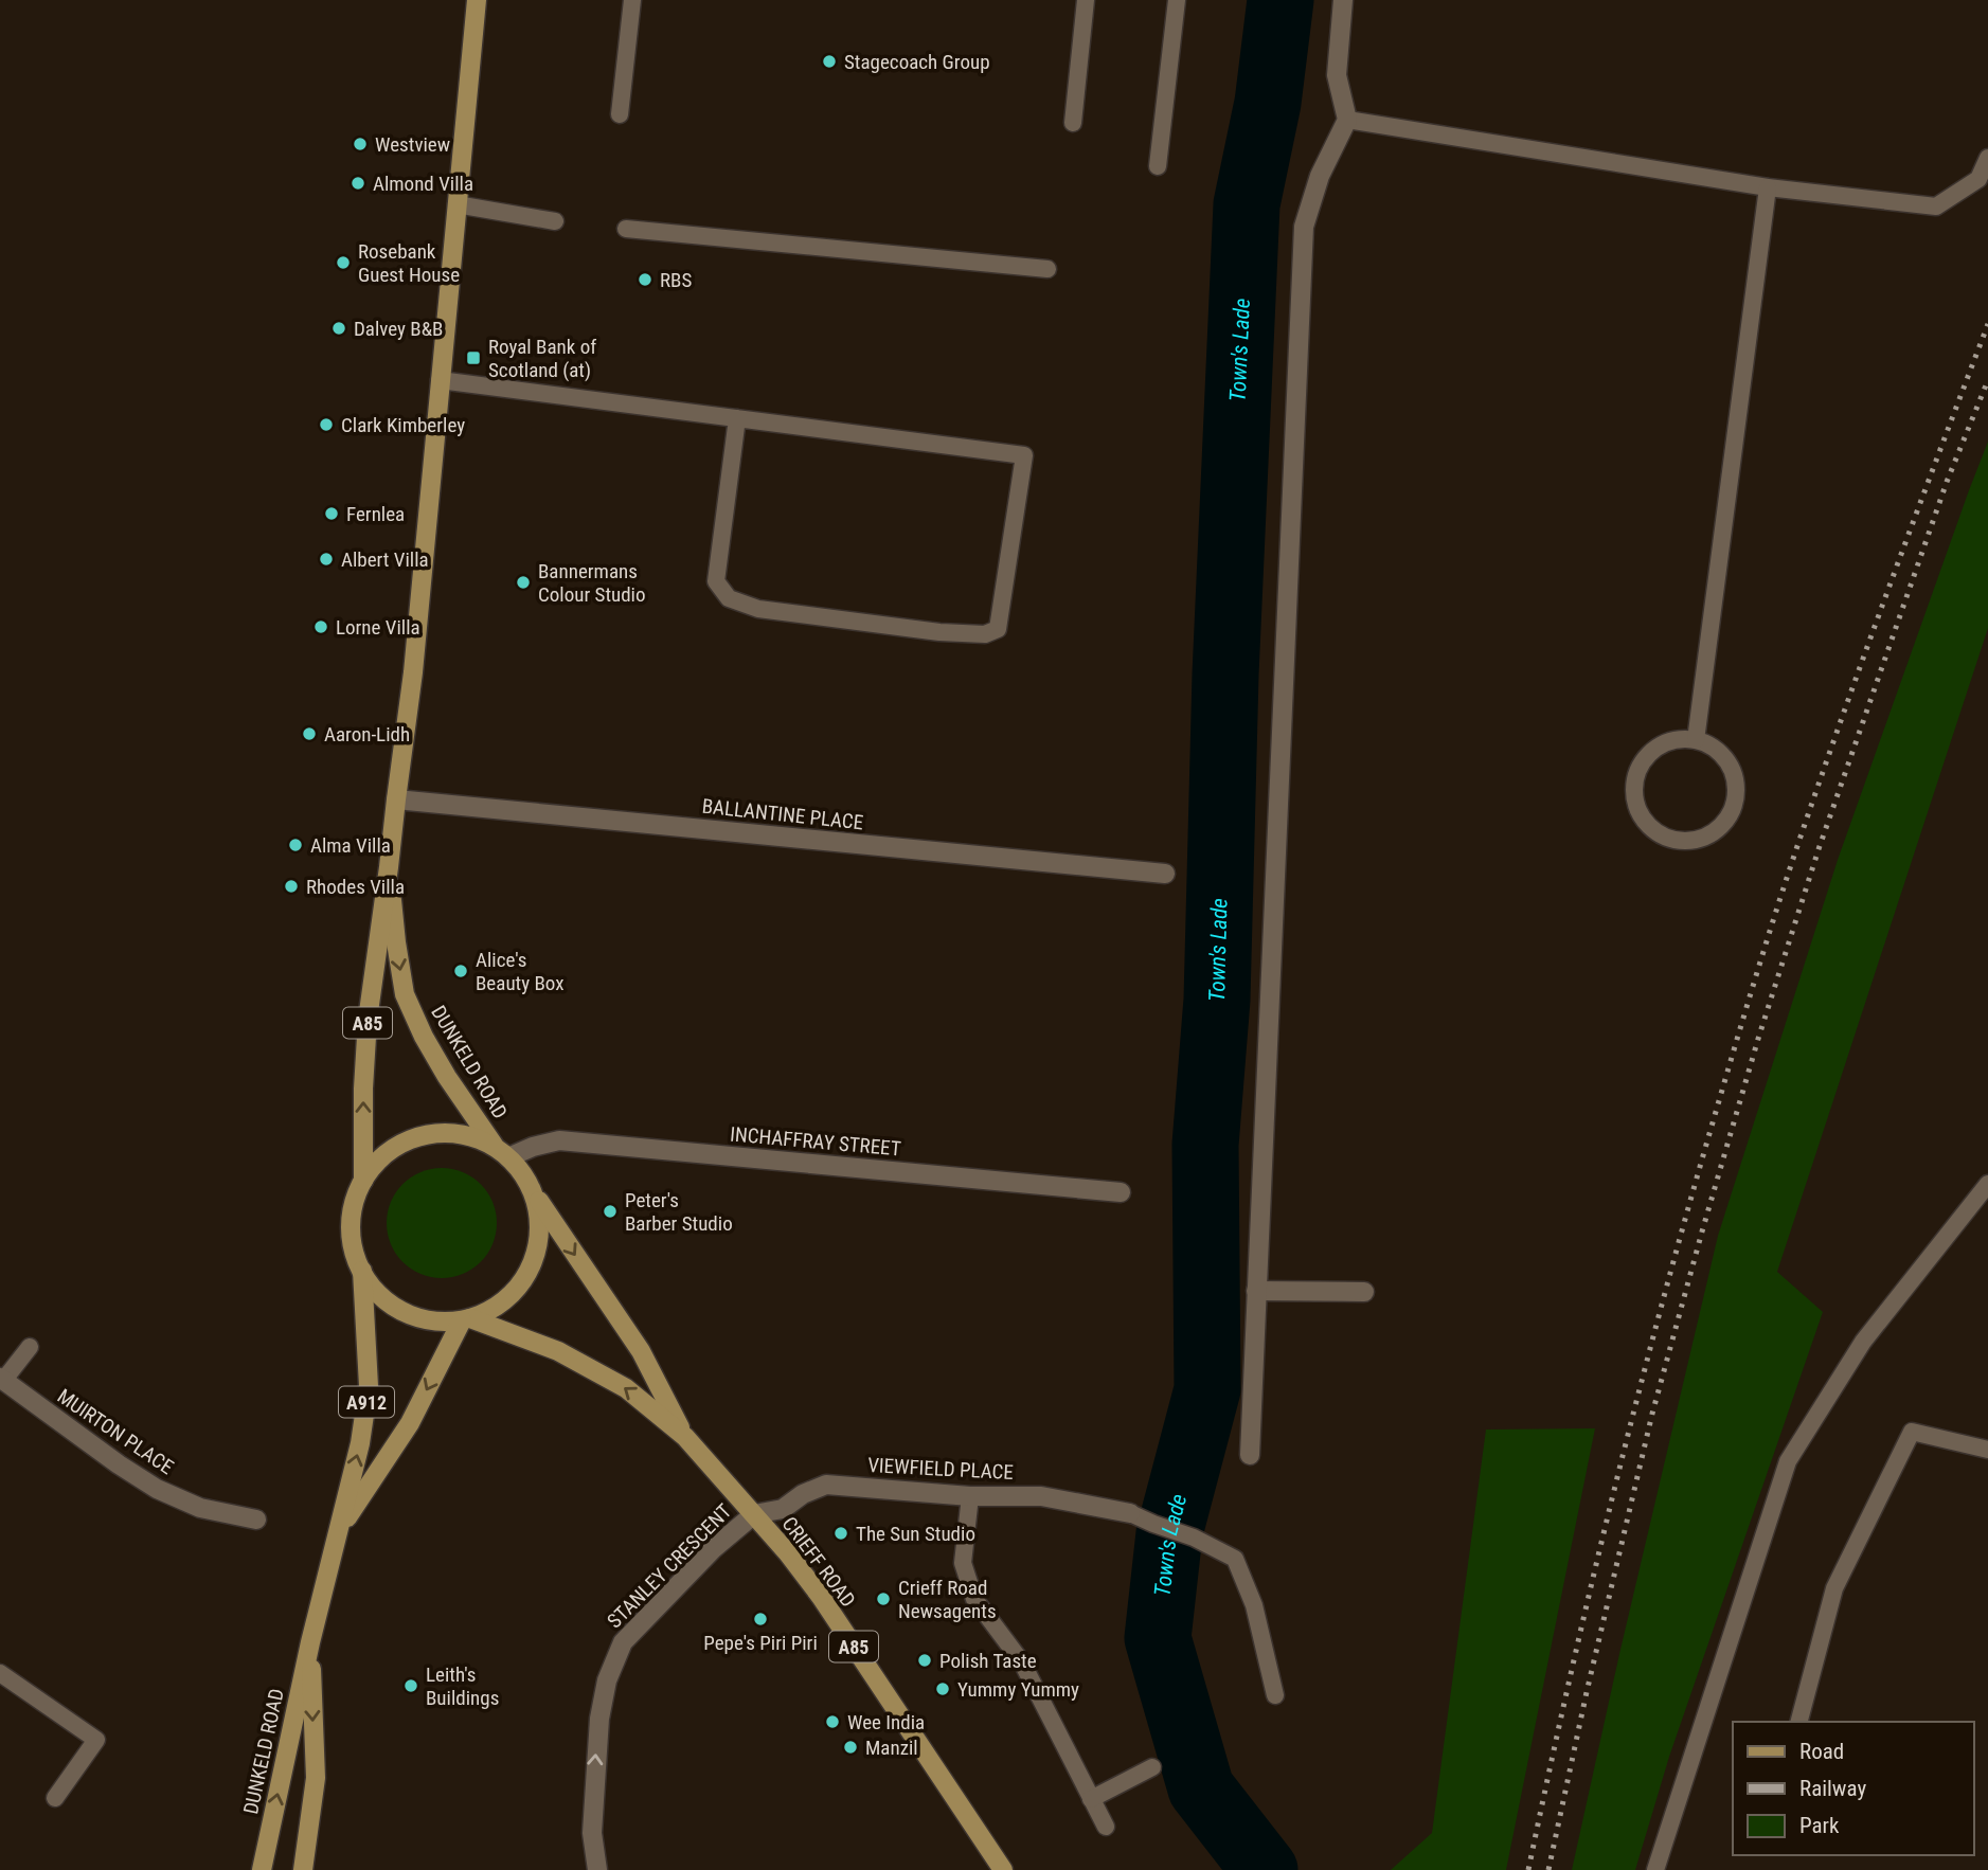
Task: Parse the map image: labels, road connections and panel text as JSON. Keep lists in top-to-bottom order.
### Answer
{
  "streets": {
    "main road": [
      "A85",
      "DUNKELD ROAD",
      "A912",
      "CRIEFF ROAD"
    ],
    "street": [
      "BALLANTINE PLACE",
      "INCHAFFRAY STREET",
      "MUIRTON PLACE",
      "VIEWFIELD PLACE",
      "STANLEY CRESCENT"
    ]
  },
  "crossings": [
    ["BALLANTINE PLACE", "DUNKELD ROAD"],
    ["DUNKELD ROAD", "INCHAFFRAY STREET"],
    ["DUNKELD ROAD", "A912"],
    ["DUNKELD ROAD", "CRIEFF ROAD"],
    ["INCHAFFRAY STREET", "A912"],
    ["INCHAFFRAY STREET", "CRIEFF ROAD"],
    ["A912", "CRIEFF ROAD"],
    ["VIEWFIELD PLACE", "CRIEFF ROAD"],
    ["VIEWFIELD PLACE", "STANLEY CRESCENT"],
    ["CRIEFF ROAD", "STANLEY CRESCENT"]
  ],
  "one_way": ["STANLEY CRESCENT"],
  "water": ["Town's Lade"],
  "places": {
    "other": [
      "Stagecoach Group",
      "Westview",
      "Almond Villa",
      "Rosebank Guest House",
      "RBS",
      "Dalvey B&B",
      "Clark Kimberley",
      "Fernlea",
      "Albert Villa",
      "Bannermans Colour Studio",
      "Lorne Villa",
      "Aaron-Lidh",
      "Alma Villa",
      "Rhodes Villa",
      "Alice's Beauty Box",
      "Peter's Barber Studio",
      "The Sun Studio",
      "Crieff Road Newsagents",
      "Pepe's Piri Piri",
      "Polish Taste",
      "Leith's Buildings",
      "Yummy Yummy",
      "Wee India",
      "Manzil"
    ],
    "transit": ["Royal Bank of Scotland (at)"]
  },
  "legend": ["Road", "Railway", "Park"]
}
